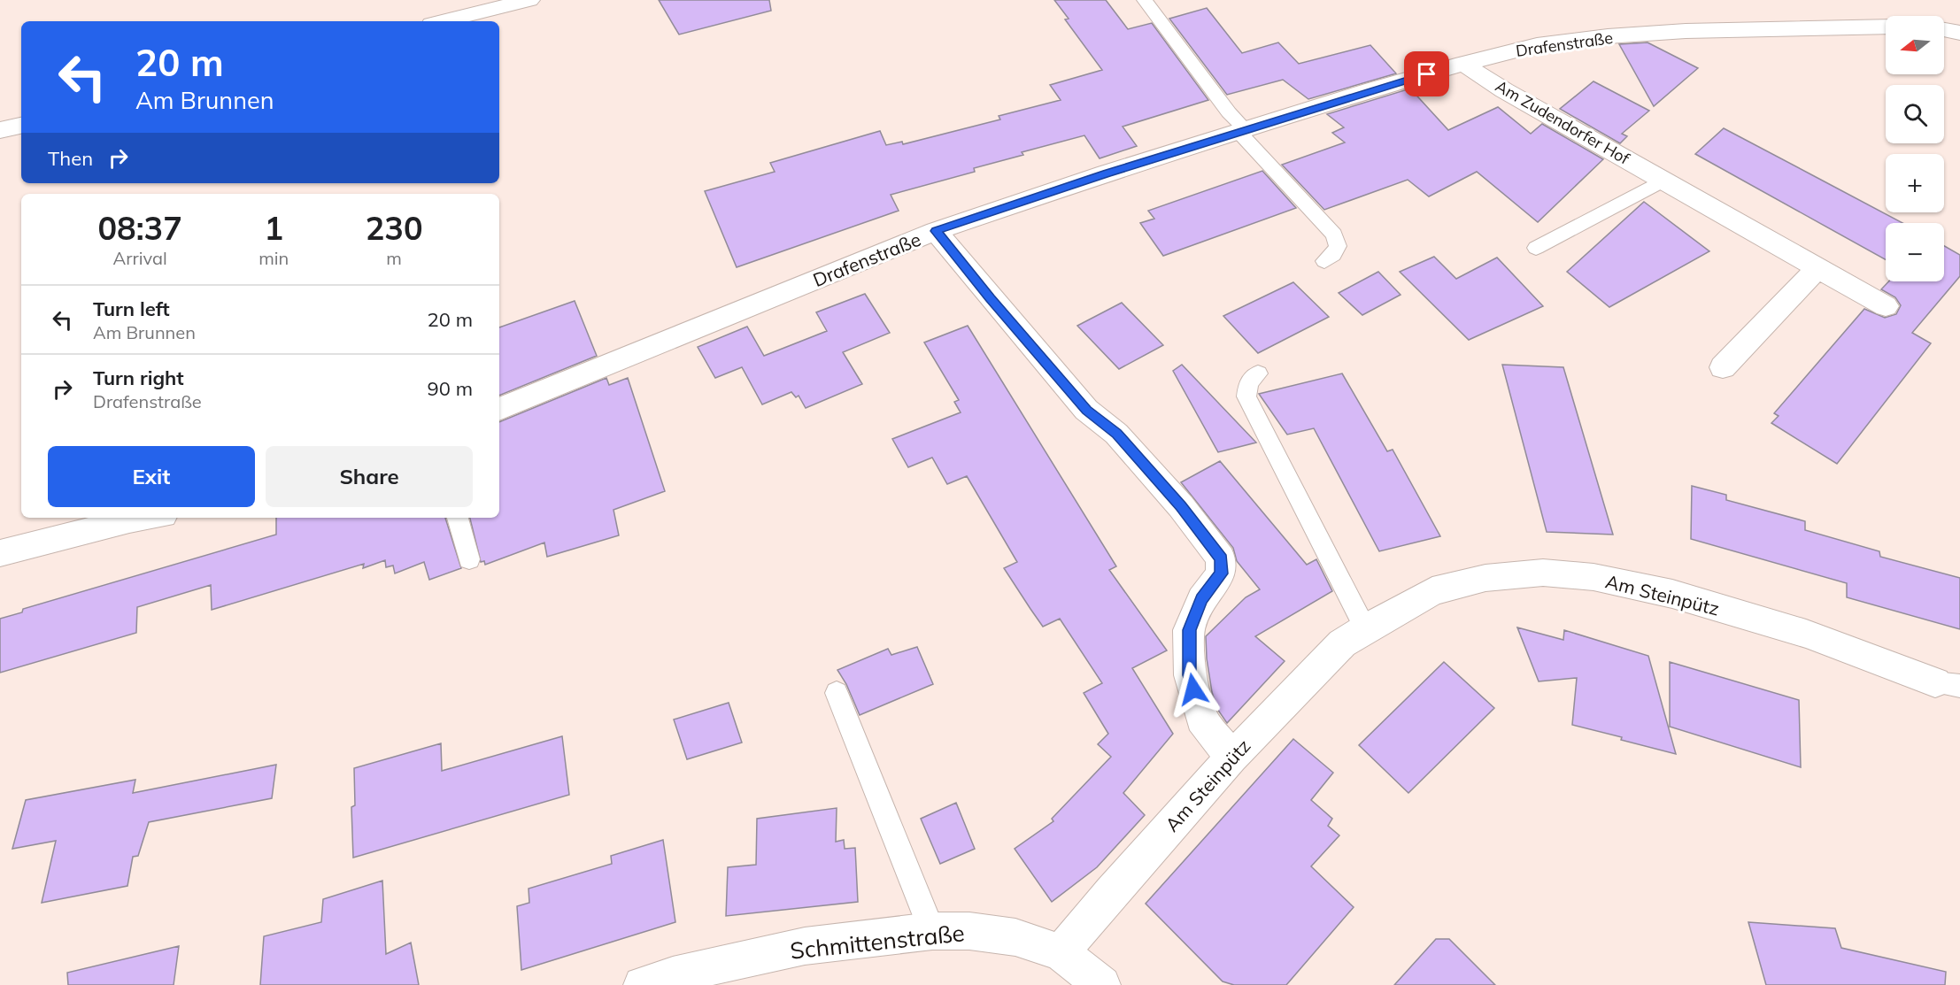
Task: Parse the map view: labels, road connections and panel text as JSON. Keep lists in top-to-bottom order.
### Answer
{
  "streets": {
    "street": [
      "Drafenstraße",
      "Am Zudendorfer Hof",
      "Am Steinpütz",
      "Schmittenstraße"
    ]
  },
  "crossings": [
    ["Drafenstraße", "Am Zudendorfer Hof"],
    ["Am Steinpütz", "Schmittenstraße"]
  ],
  "north": "left",
  "page": {
    "map_buttons": ["+", "−"],
    "turn": ["20 m", "Am Brunnen"],
    "then": "Then",
    "eta": [
      "08:37",
      "Arrival",
      "1",
      "min",
      "230",
      "m"
    ],
    "list": [
      {
        "name": "Turn left",
        "note": "Am Brunnen",
        "value": "20 m"
      },
      {
        "name": "Turn right",
        "note": "Drafenstraße",
        "value": "90 m"
      }
    ],
    "buttons": ["Exit", "Share"]
  }
}
